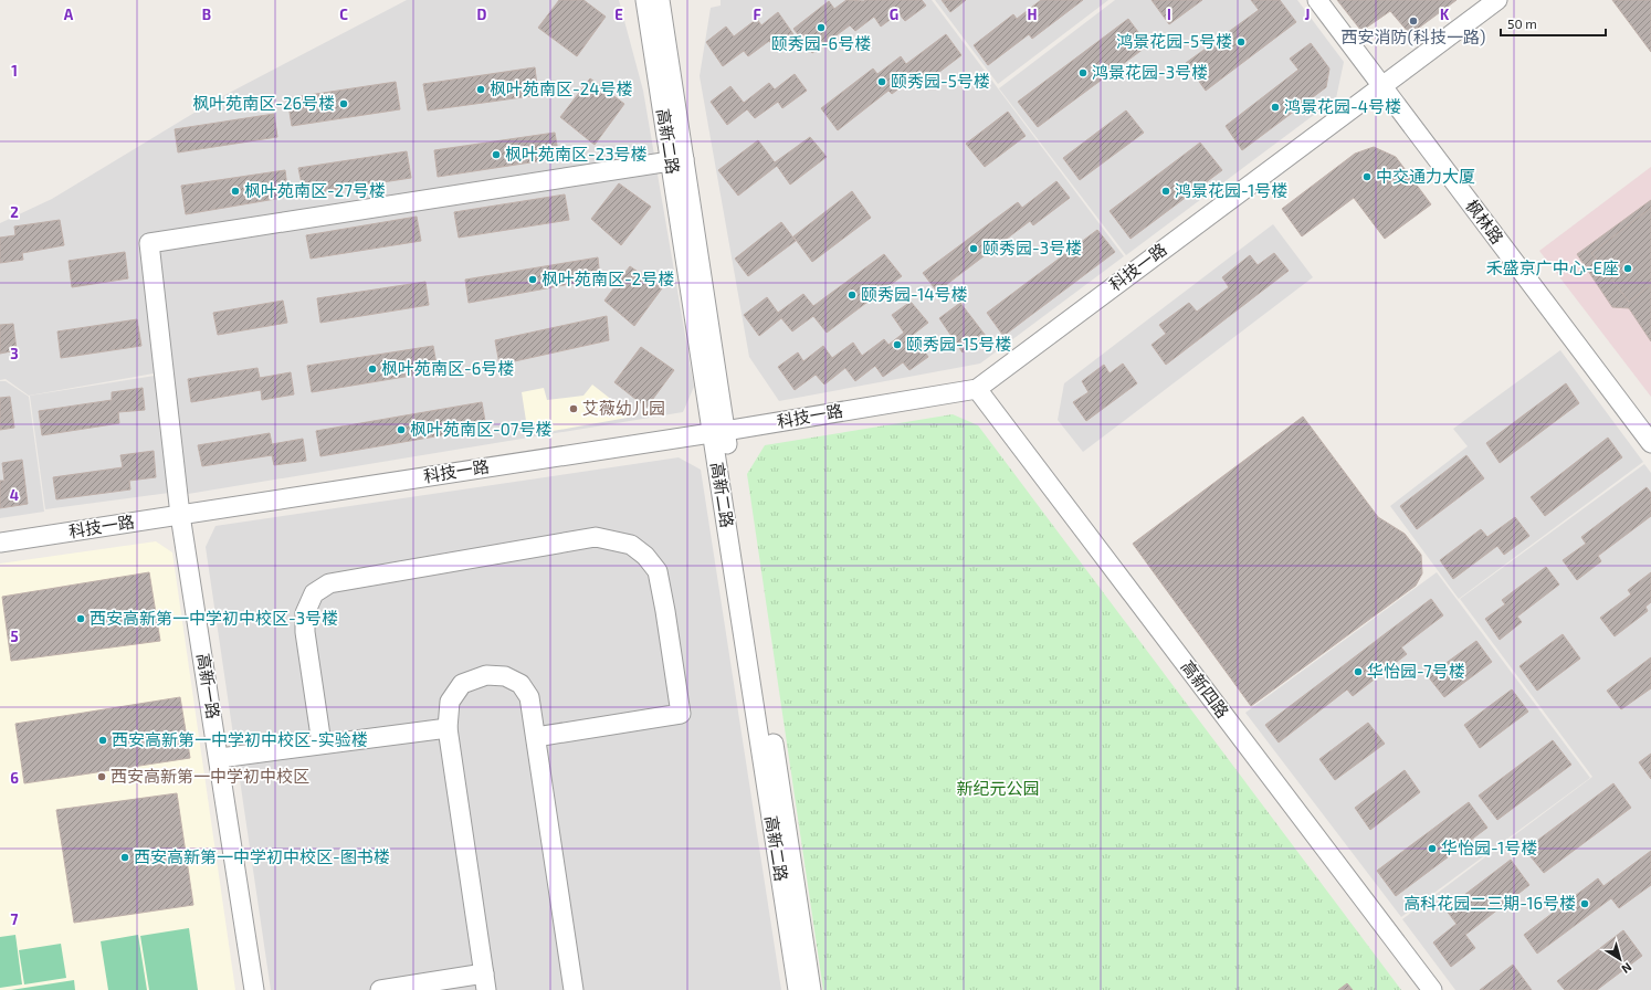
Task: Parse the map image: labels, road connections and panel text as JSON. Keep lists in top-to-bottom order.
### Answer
{
  "streets": {
    "street": [
      "高新二路",
      "枫林路",
      "科技一路",
      "高新一路",
      "高新四路"
    ]
  },
  "crossings": [
    ["高新二路", "科技一路"],
    ["高新二路", "高新一路"],
    ["枫林路", "科技一路"],
    ["科技一路", "高新一路"],
    ["科技一路", "高新四路"]
  ],
  "parks": ["新纪元公园"],
  "places": [
    "西安消防(科技一路)",
    "颐秀园-6号楼",
    "鸿景花园-5号楼",
    "鸿景花园-3号楼",
    "颐秀园-5号楼",
    "枫叶苑南区-24号楼",
    "枫叶苑南区-26号楼",
    "鸿景花园-4号楼",
    "枫叶苑南区-23号楼",
    "中交通力大厦",
    "枫叶苑南区-27号楼",
    "鸿景花园-1号楼",
    "颐秀园-3号楼",
    "禾盛京广中心-E座",
    "枫叶苑南区-2号楼",
    "颐秀园-14号楼",
    "颐秀园-15号楼",
    "枫叶苑南区-6号楼",
    "艾薇幼儿园",
    "枫叶苑南区-07号楼",
    "西安高新第一中学初中校区-3号楼",
    "华怡园-7号楼",
    "西安高新第一中学初中校区-实验楼",
    "西安高新第一中学初中校区",
    "华怡园-1号楼",
    "西安高新第一中学初中校区-图书楼",
    "高科花园二三期-16号楼"
  ],
  "scale_bar": "50 m",
  "north": "bottom right",
  "grid": {
    "columns": [
      "A",
      "B",
      "C",
      "D",
      "E",
      "F",
      "G",
      "H",
      "I",
      "J",
      "K"
    ],
    "rows": [
      "1",
      "2",
      "3",
      "4",
      "5",
      "6",
      "7"
    ]
  }
}
